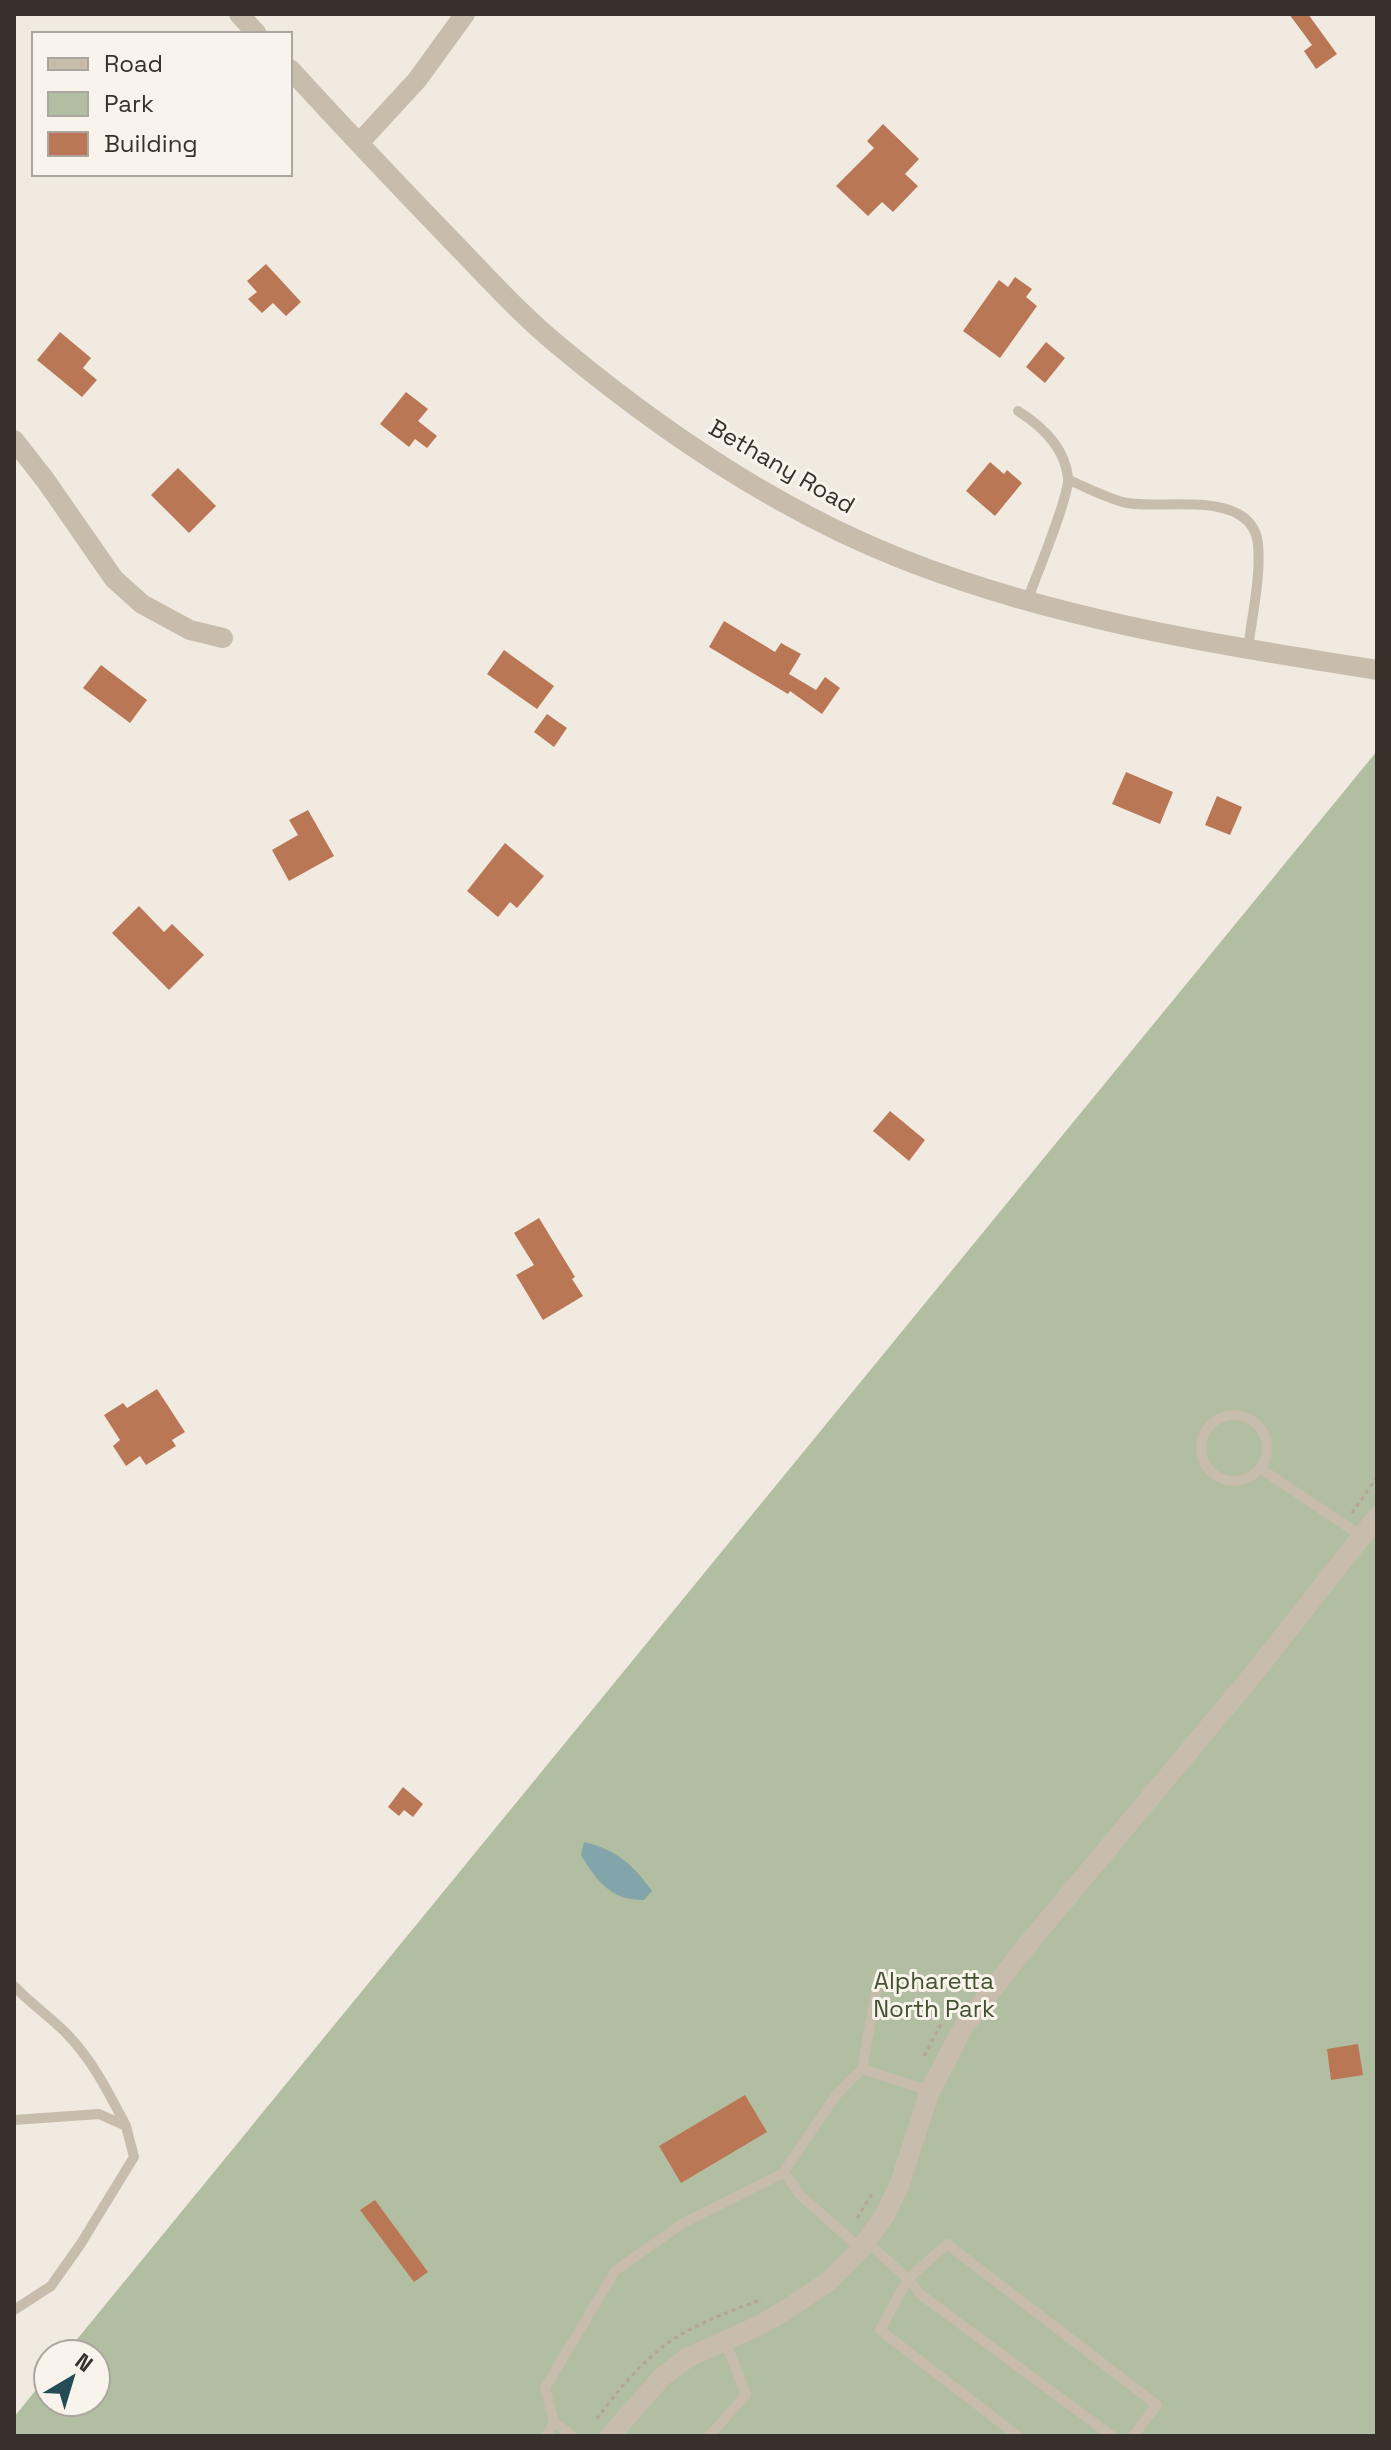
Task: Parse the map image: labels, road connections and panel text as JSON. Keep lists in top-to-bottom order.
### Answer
{
  "streets": {
    "street": ["Bethany Road"]
  },
  "parks": ["Alpharetta North Park"],
  "legend": ["Road", "Park", "Building"],
  "north": "top right"
}
